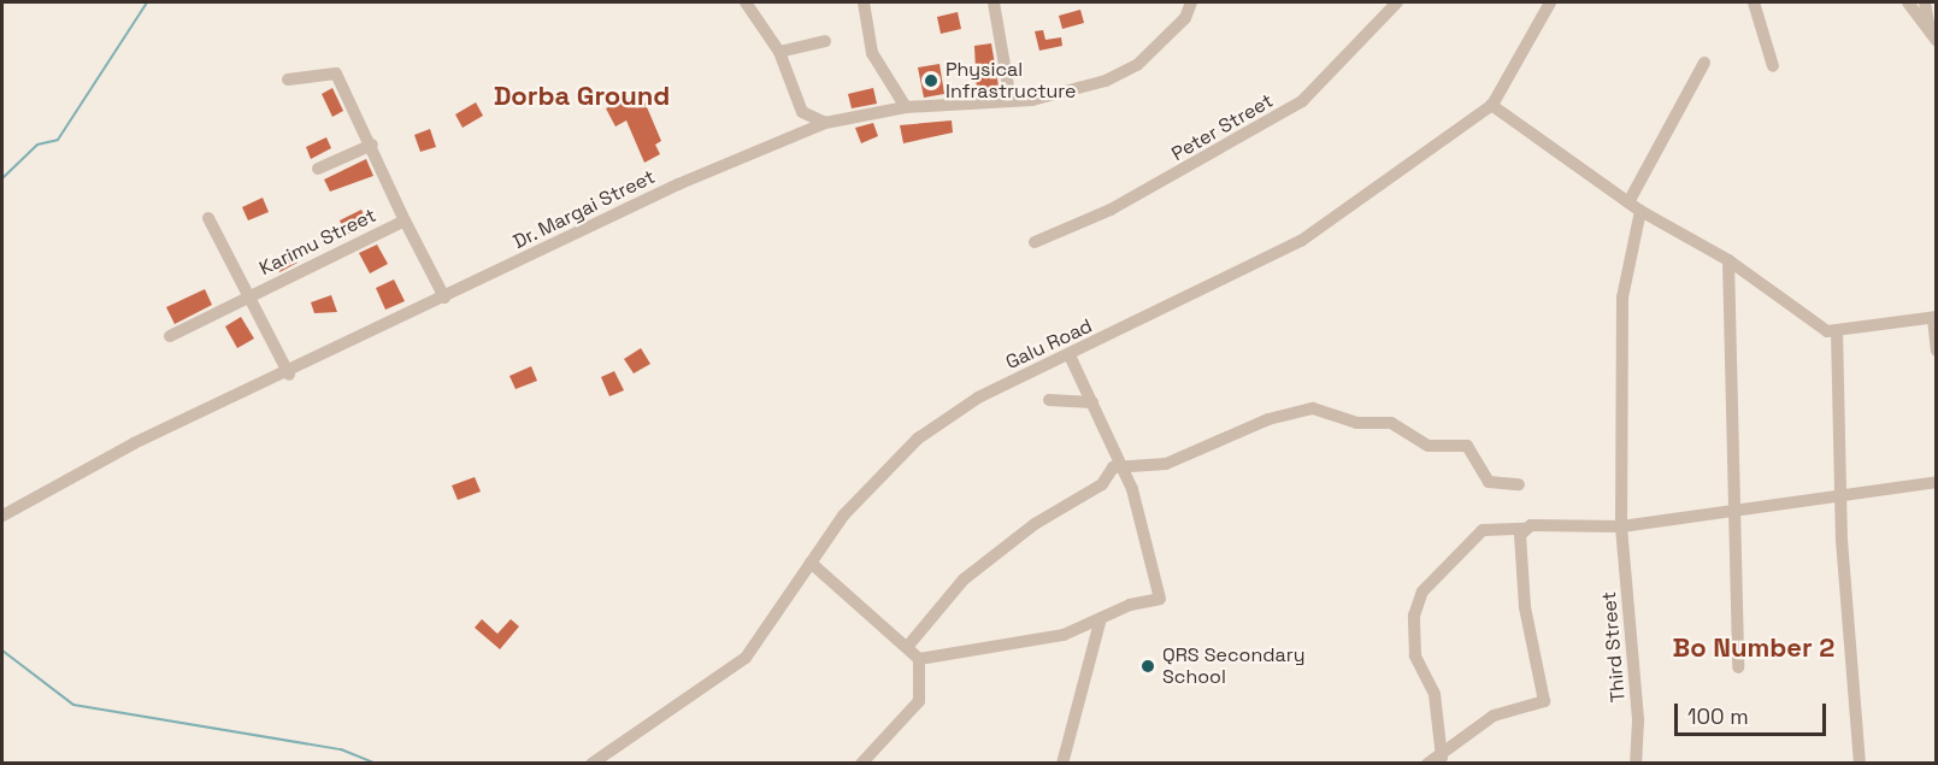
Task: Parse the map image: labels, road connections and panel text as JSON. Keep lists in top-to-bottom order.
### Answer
{
  "streets": {
    "street": [
      "Peter Street",
      "Dr. Margai Street",
      "Karimu Street",
      "Galu Road",
      "Third Street"
    ]
  },
  "crossings": [
    ["Dr. Margai Street", "Karimu Street"]
  ],
  "districts": ["Dorba Ground", "Bo Number 2"],
  "places": ["Physical Infrastructure", "QRS Secondary School"],
  "scale_bar": "100 m"
}
